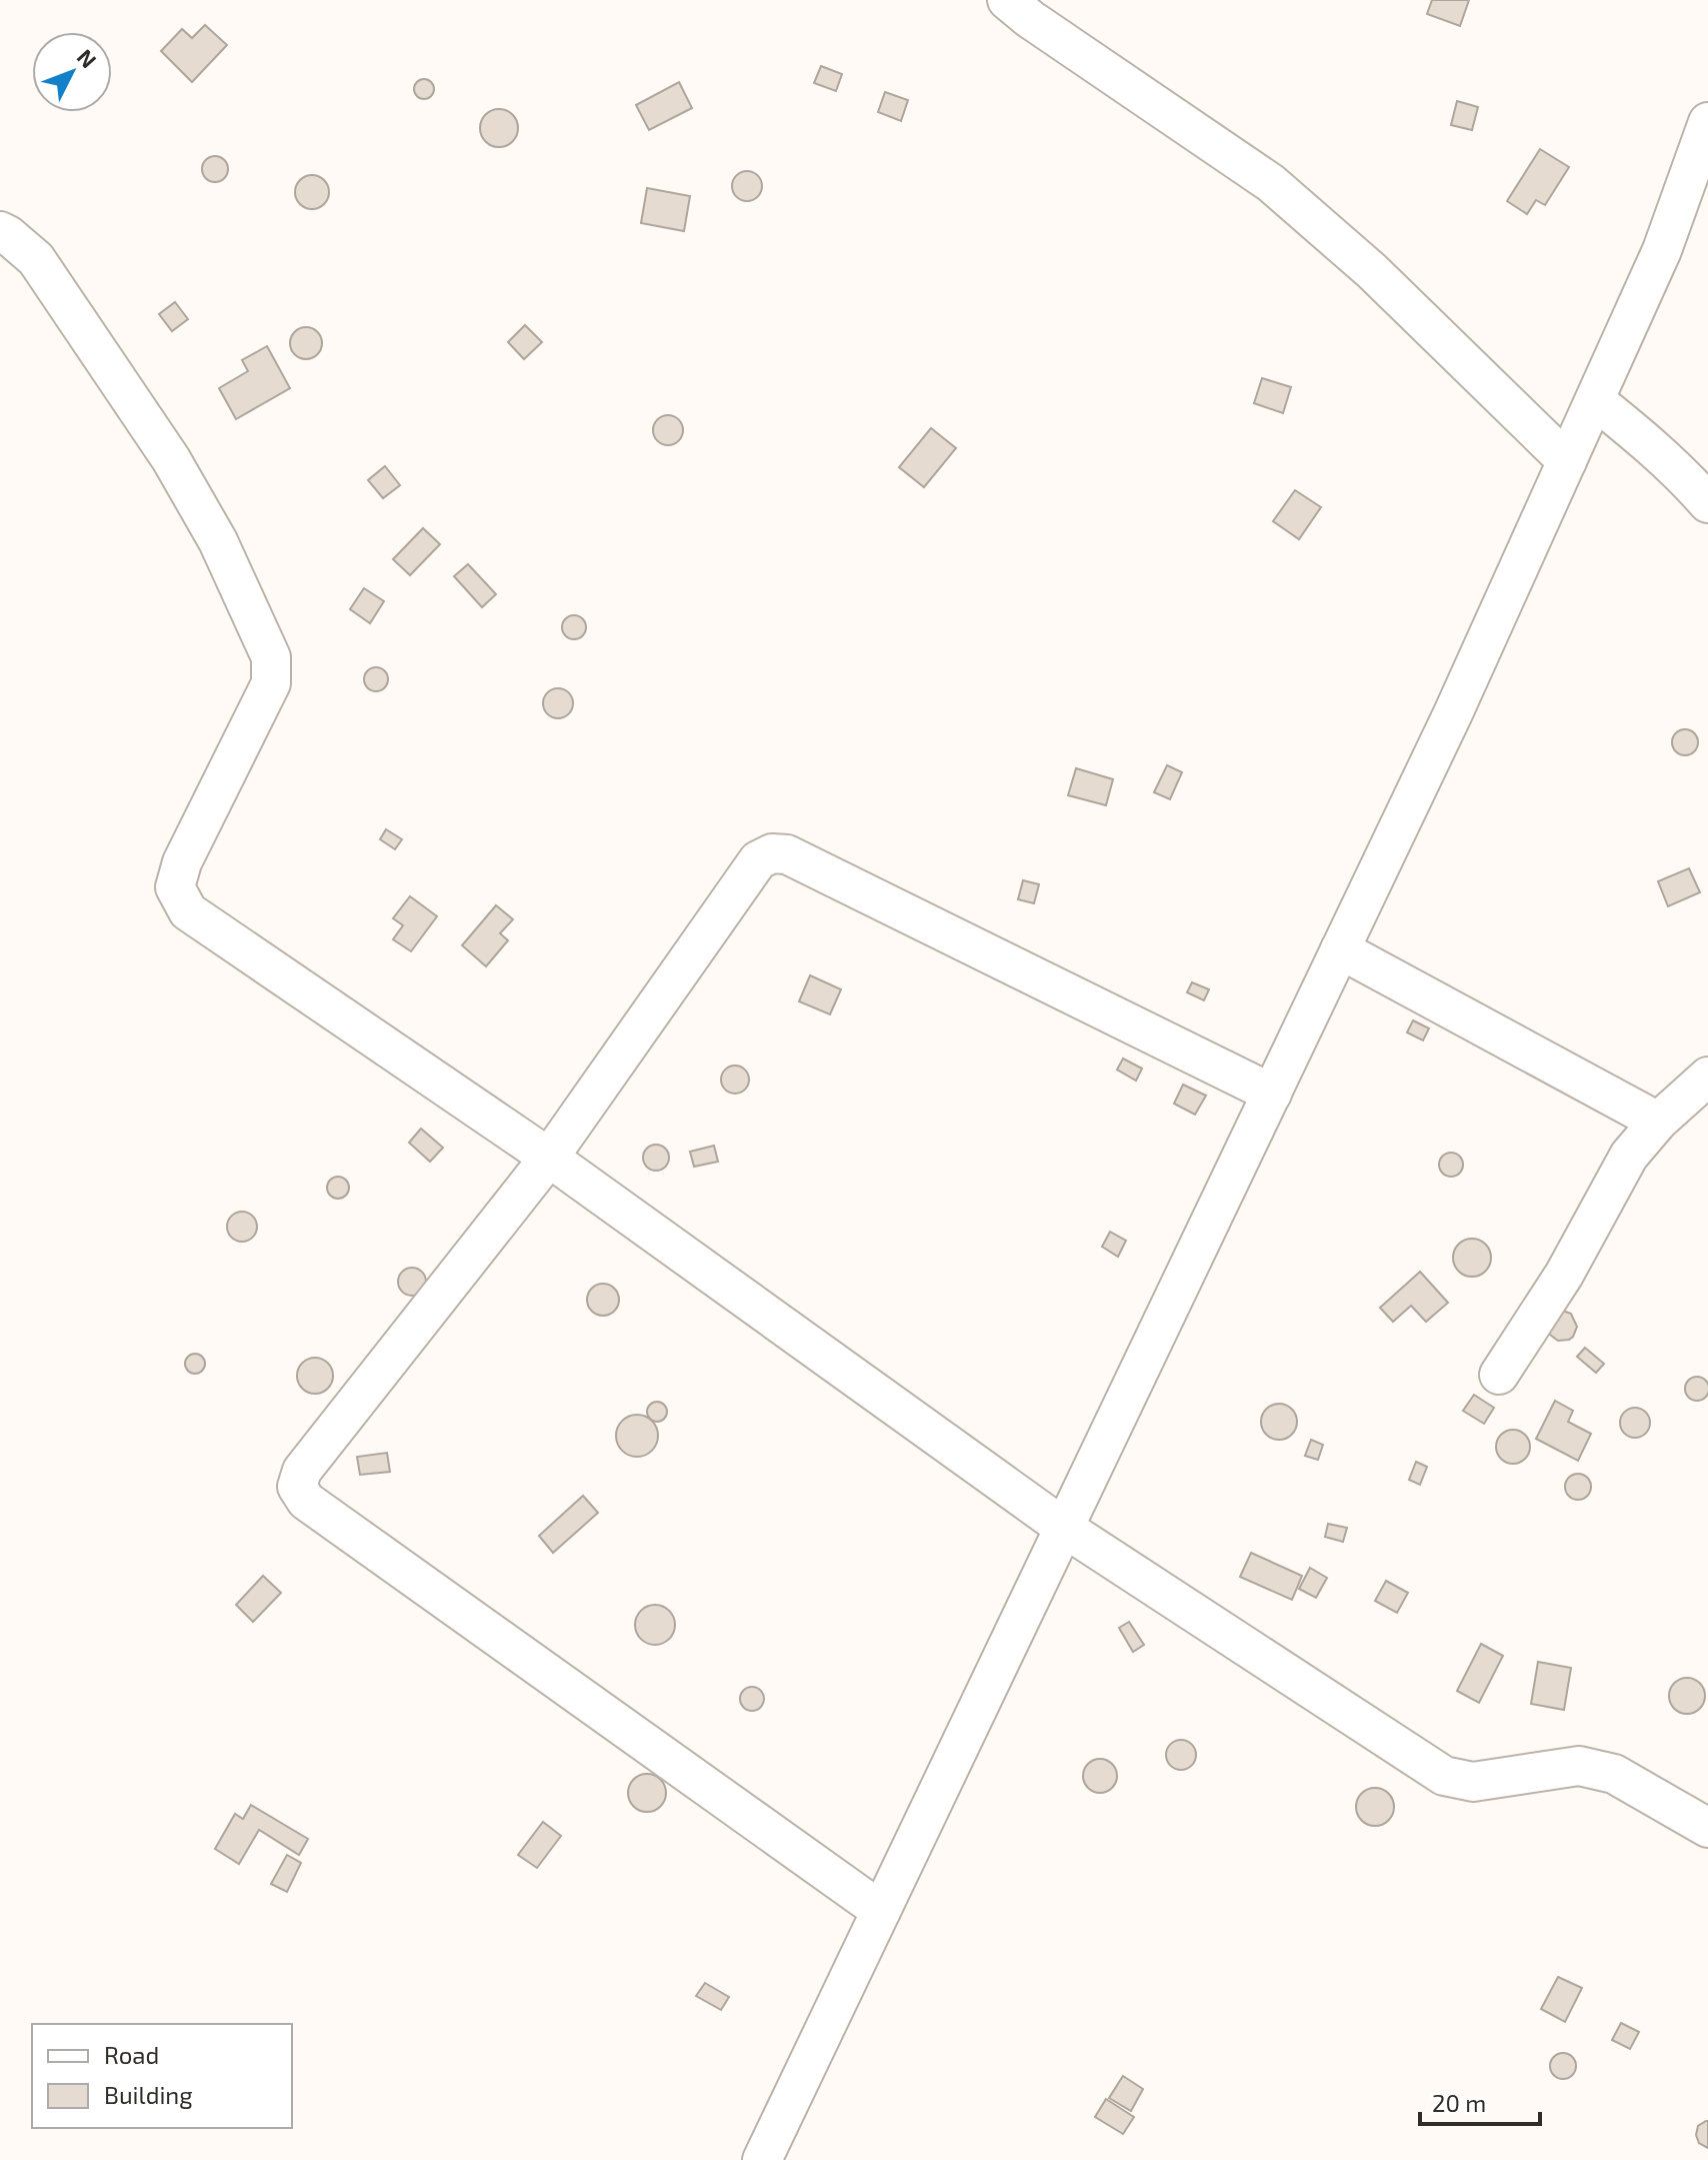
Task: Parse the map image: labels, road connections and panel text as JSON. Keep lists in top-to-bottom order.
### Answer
{
  "legend": ["Road", "Building"],
  "scale_bar": "20 m",
  "north": "top right"
}
